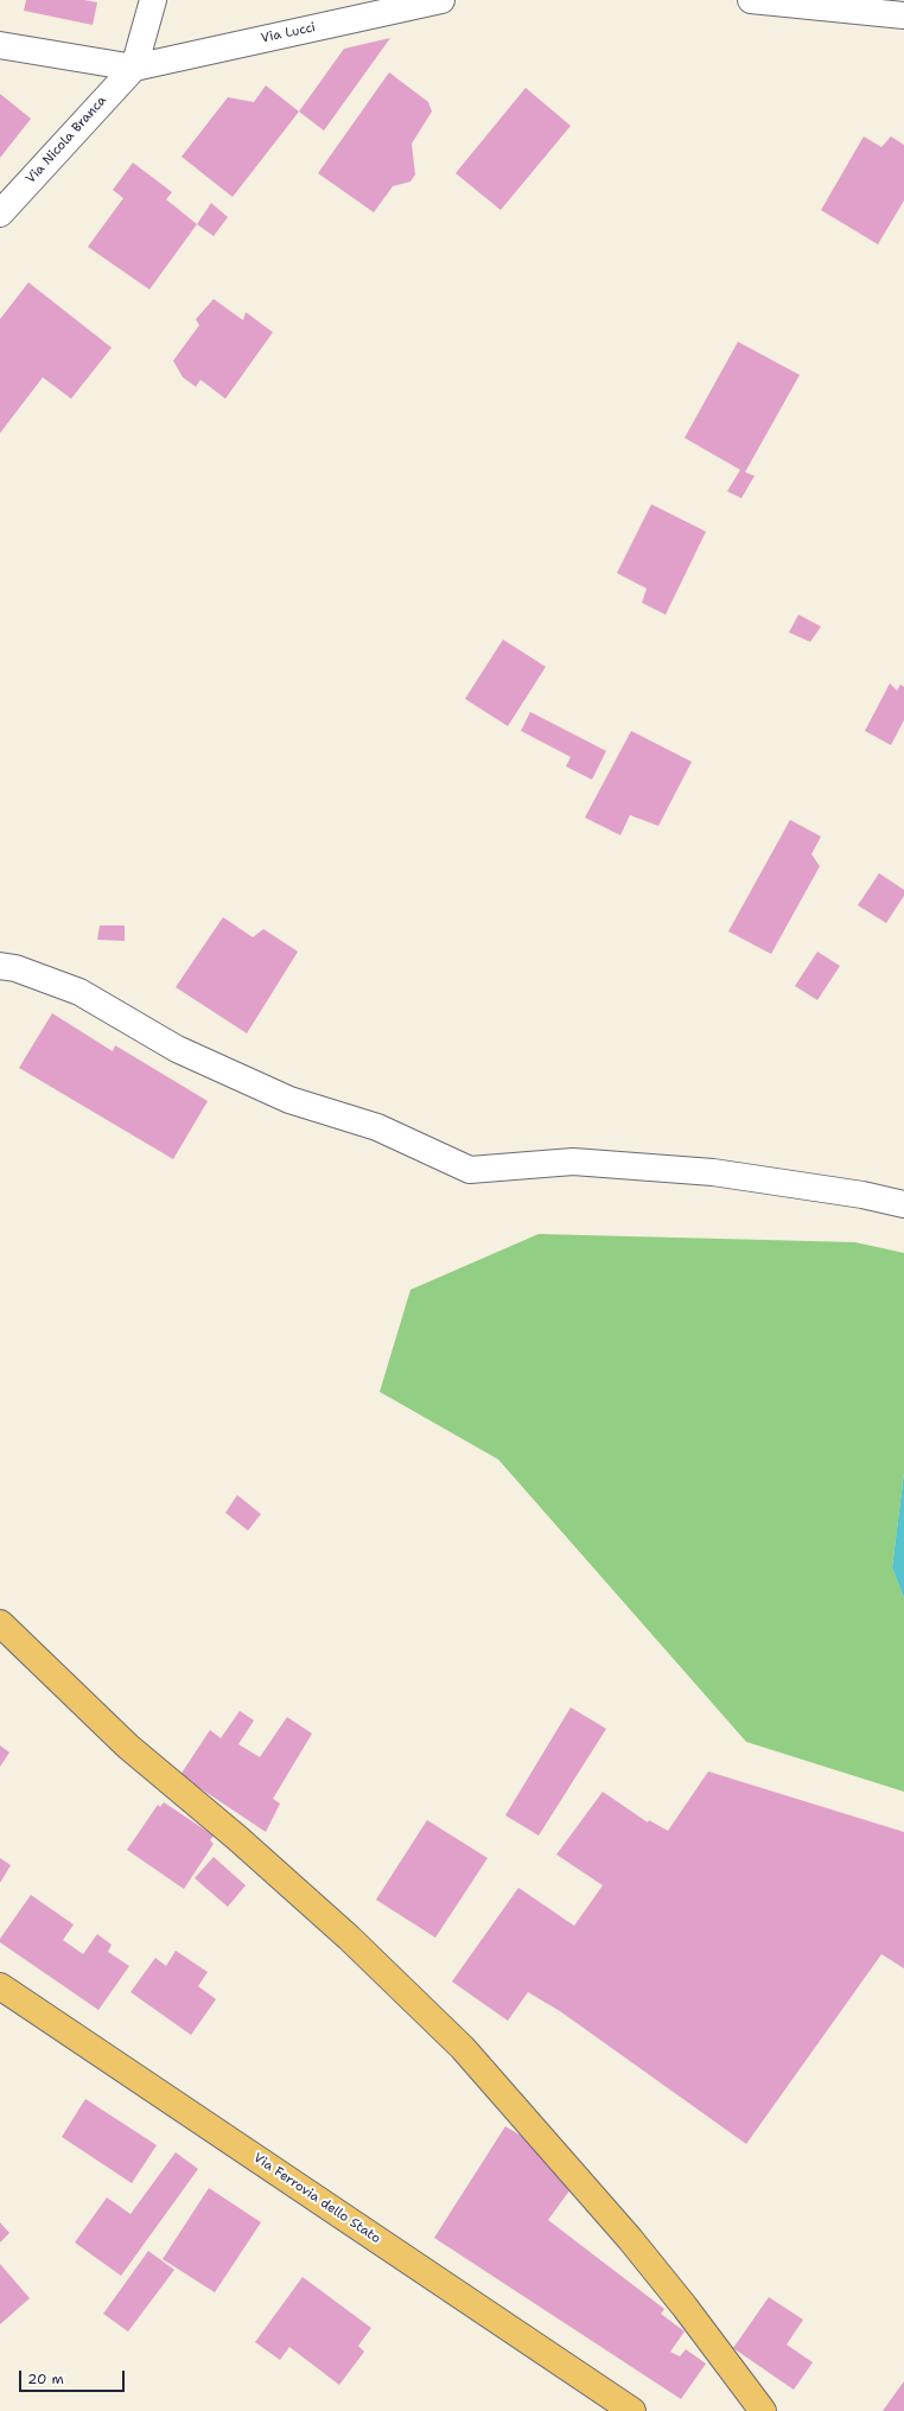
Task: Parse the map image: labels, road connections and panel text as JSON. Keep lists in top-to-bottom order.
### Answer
{
  "streets": {
    "main road": ["Via Ferrovia dello Stato"],
    "street": ["Via Lucci", "Via Nicola Branca"]
  },
  "crossings": [
    ["Via Lucci", "Via Nicola Branca"]
  ],
  "scale_bar": "20 m"
}
